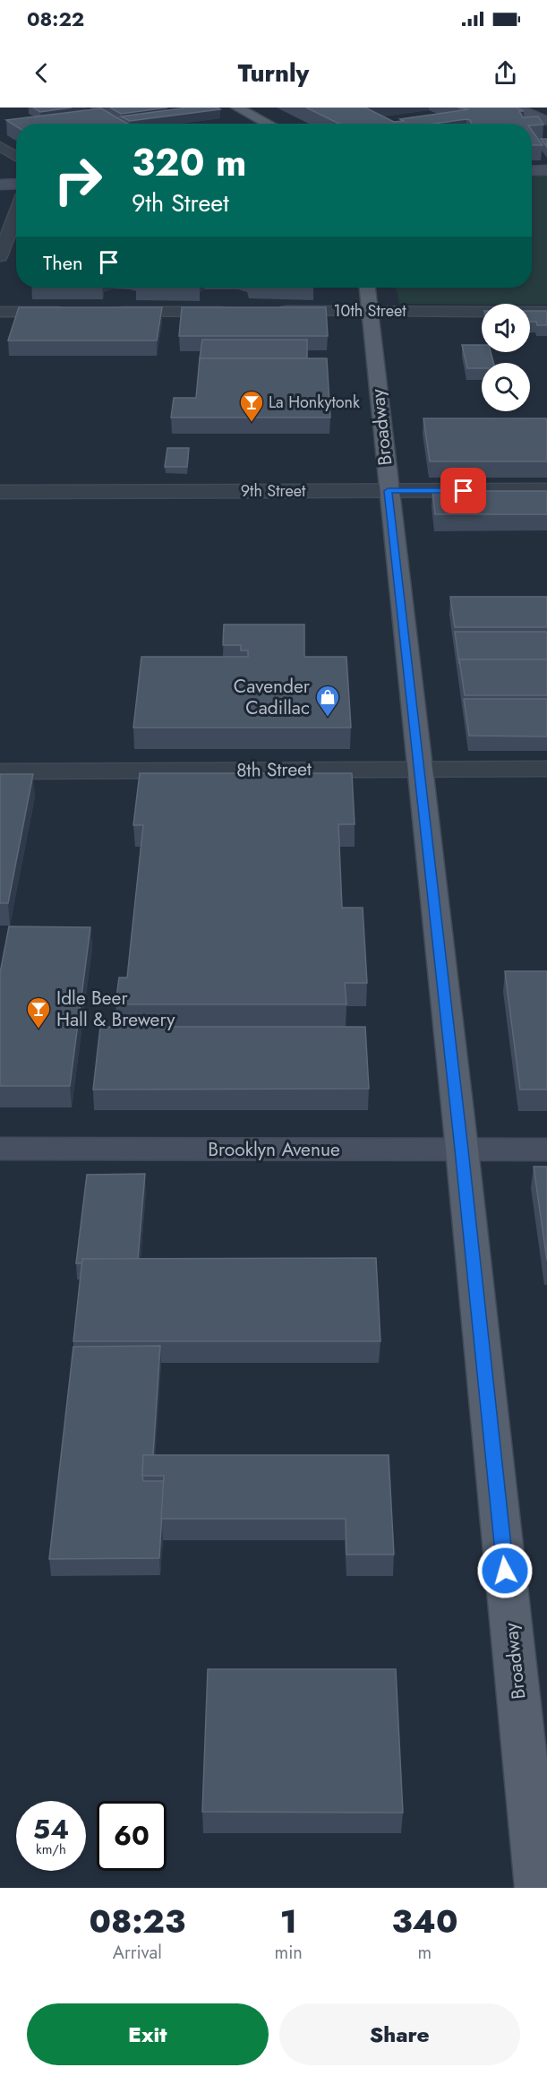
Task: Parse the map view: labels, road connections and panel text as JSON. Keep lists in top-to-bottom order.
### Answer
{
  "streets": {
    "main road": ["Broadway"],
    "street": [
      "10th Street",
      "9th Street",
      "8th Street",
      "Brooklyn Avenue"
    ]
  },
  "crossings": [
    ["10th Street", "Broadway"],
    ["Broadway", "9th Street"],
    ["Broadway", "8th Street"],
    ["Broadway", "Brooklyn Avenue"]
  ],
  "places": {
    "bar": ["La Honkytonk", "Idle Beer Hall & Brewery"],
    "shop": ["Cavender Cadillac"]
  },
  "page": {
    "status": "08:22",
    "header": "Turnly",
    "turn": ["320 m", "9th Street"],
    "then": "Then",
    "speed": "54 km/h",
    "limit": "60",
    "eta": [
      "08:23",
      "Arrival",
      "1",
      "min",
      "340",
      "m"
    ],
    "buttons": ["Exit", "Share"]
  }
}
